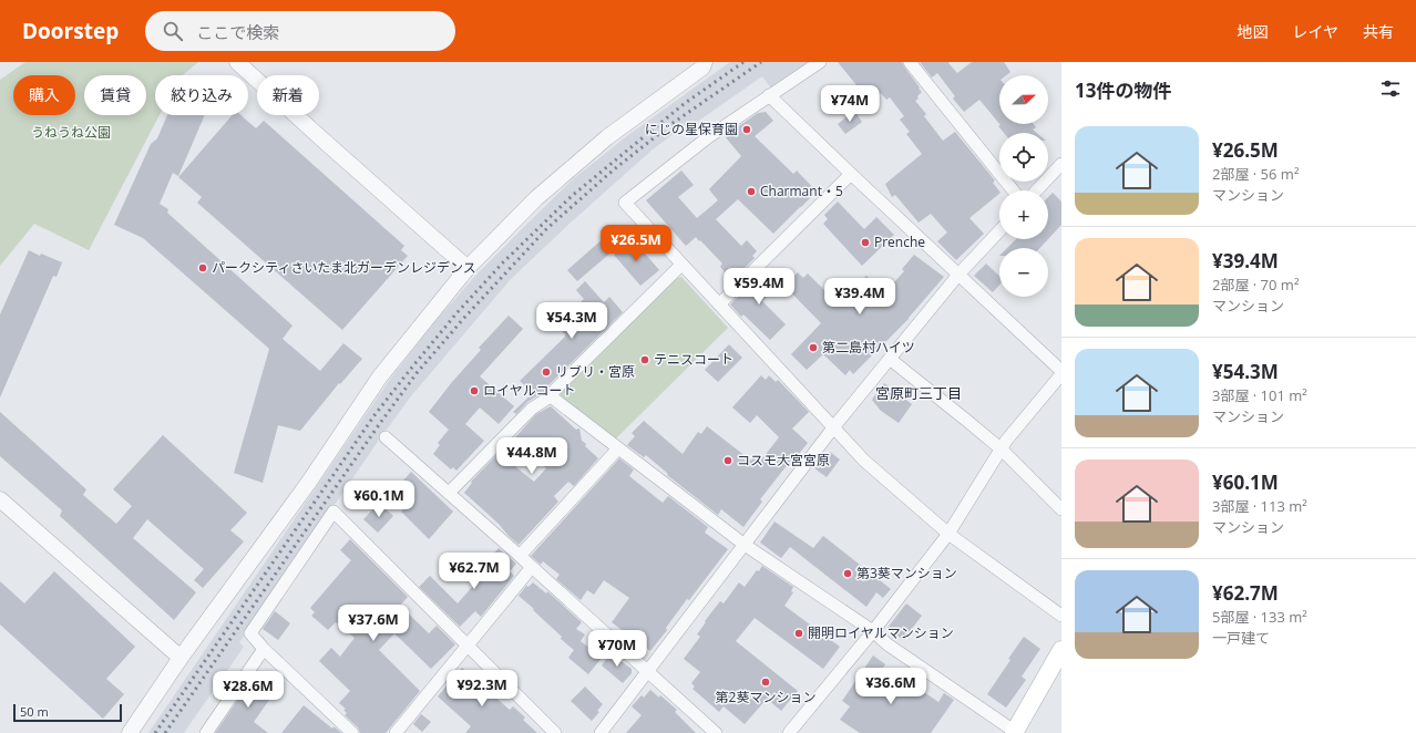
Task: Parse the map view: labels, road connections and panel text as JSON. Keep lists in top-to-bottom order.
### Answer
{
  "districts": ["宮原町三丁目"],
  "parks": ["うねうね公園"],
  "places": [
    "にじの星保育園",
    "Charmant・5",
    "Prenche",
    "パークシティさいたま北ガーデンレジデンス",
    "第二島村ハイツ",
    "テニスコート",
    "リブリ・宮原",
    "ロイヤルコート",
    "コスモ大宮宮原",
    "第3葵マンション",
    "開明ロイヤルマンション",
    "第2葵マンション"
  ],
  "scale_bar": "50 m",
  "north": "right",
  "page": {
    "header": "Doorstep",
    "search": "ここで検索",
    "nav": ["地図", "レイヤ", "共有"],
    "heading": "13件の物件",
    "map_buttons": ["+", "−"],
    "chip": [
      "購入",
      "賃貸",
      "絞り込み",
      "新着"
    ],
    "price": [
      "¥74M",
      "¥26.5M",
      "¥59.4M",
      "¥39.4M",
      "¥54.3M",
      "¥44.8M",
      "¥60.1M",
      "¥62.7M",
      "¥37.6M",
      "¥70M",
      "¥36.6M",
      "¥92.3M",
      "¥28.6M"
    ],
    "list": [
      {
        "name": "¥26.5M",
        "note": "2部屋 · 56 m² · マンション"
      },
      {
        "name": "¥39.4M",
        "note": "2部屋 · 70 m² · マンション"
      },
      {
        "name": "¥54.3M",
        "note": "3部屋 · 101 m² · マンション"
      },
      {
        "name": "¥60.1M",
        "note": "3部屋 · 113 m² · マンション"
      },
      {
        "name": "¥62.7M",
        "note": "5部屋 · 133 m² · 一戸建て"
      }
    ],
    "scale": "50 m"
  }
}
